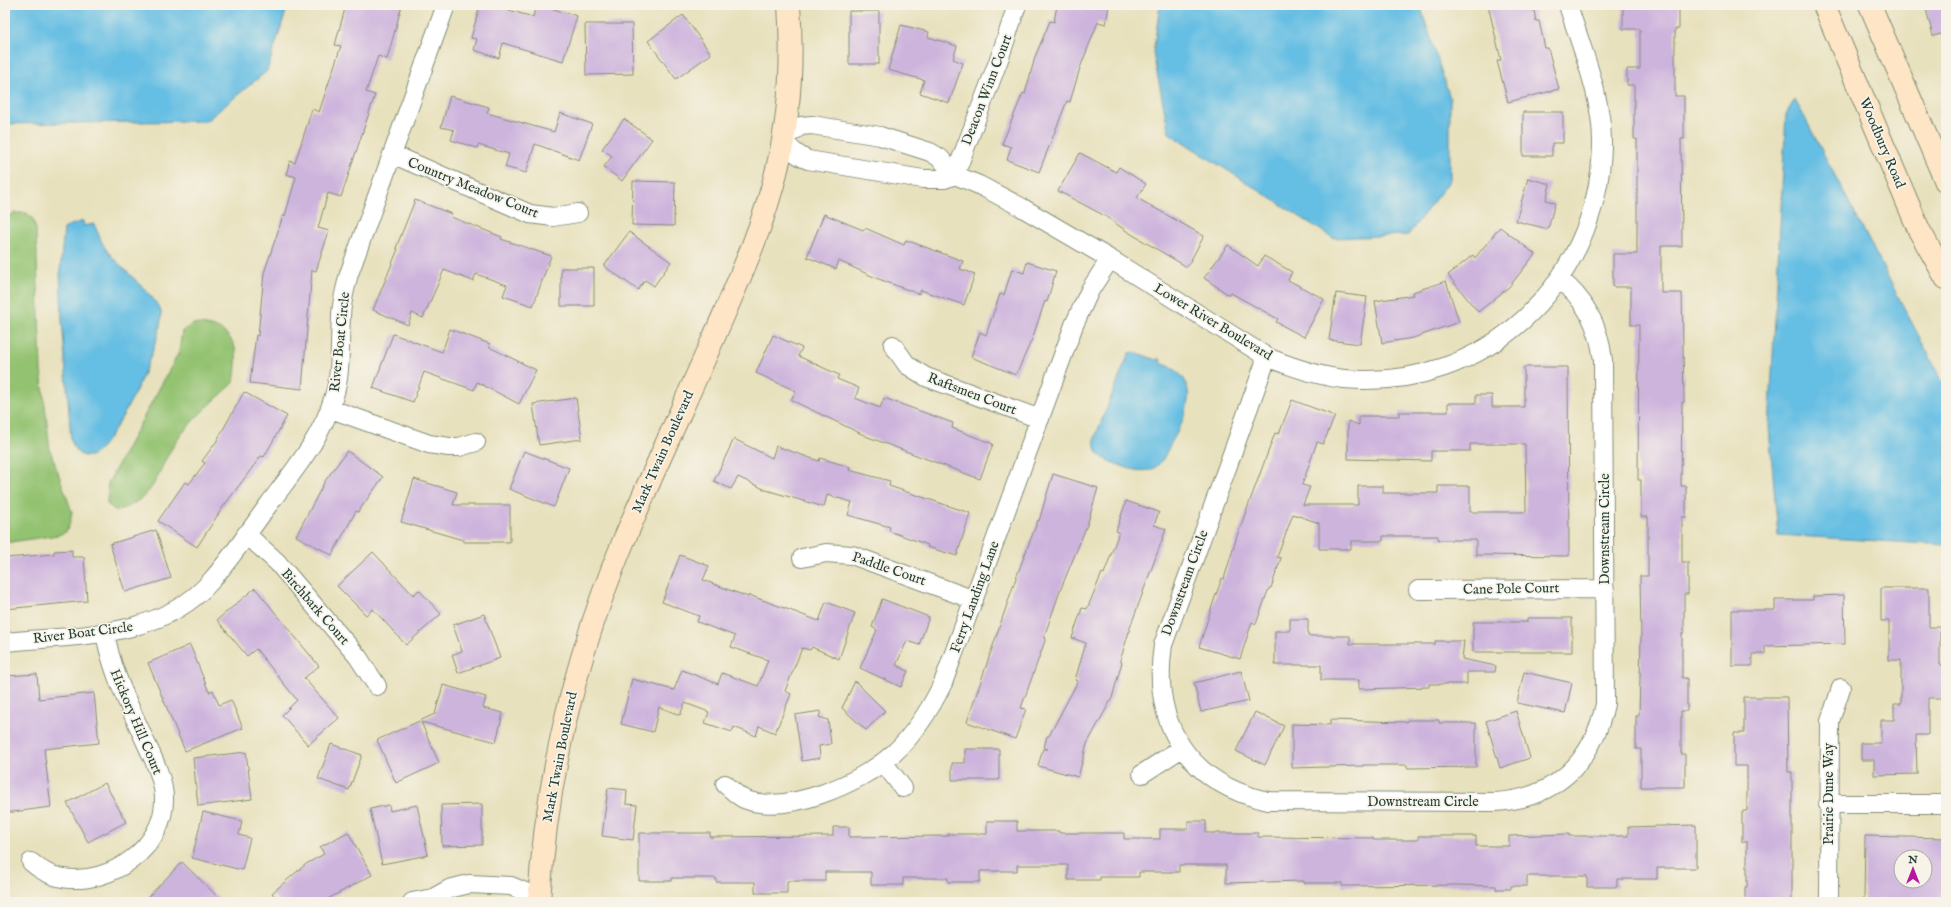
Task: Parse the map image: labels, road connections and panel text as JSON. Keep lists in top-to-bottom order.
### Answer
{
  "streets": {
    "street": [
      "Deacon Winn Court",
      "Woodbury Road",
      "Country Meadow Court",
      "Lower River Boulevard",
      "River Boat Circle",
      "Raftsmen Court",
      "Mark Twain Boulevard",
      "Downstream Circle",
      "Paddle Court",
      "Cane Pole Court",
      "Ferry Landing Lane",
      "Birchbark Court",
      "Hickory Hill Court",
      "Prairie Dune Way"
    ]
  },
  "crossings": [
    ["Deacon Winn Court", "Lower River Boulevard"],
    ["Country Meadow Court", "River Boat Circle"],
    ["Lower River Boulevard", "Mark Twain Boulevard"],
    ["Lower River Boulevard", "Downstream Circle"],
    ["Lower River Boulevard", "Ferry Landing Lane"],
    ["River Boat Circle", "Birchbark Court"],
    ["River Boat Circle", "Hickory Hill Court"],
    ["Raftsmen Court", "Ferry Landing Lane"],
    ["Downstream Circle", "Cane Pole Court"],
    ["Paddle Court", "Ferry Landing Lane"]
  ],
  "north": "top"
}
